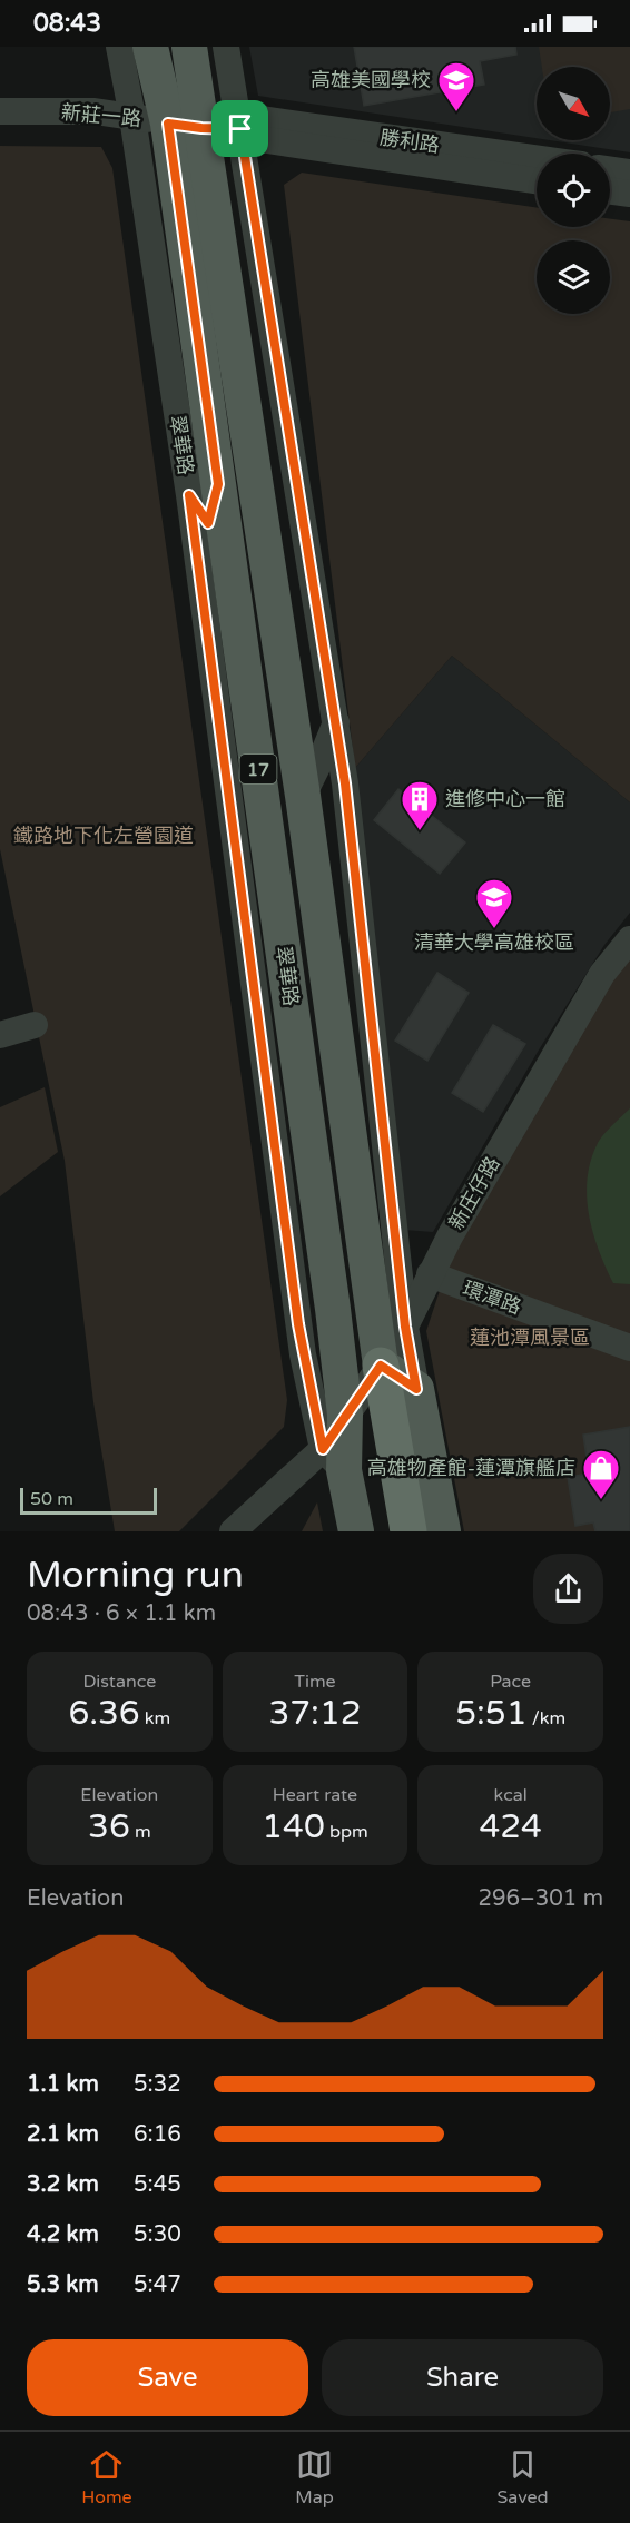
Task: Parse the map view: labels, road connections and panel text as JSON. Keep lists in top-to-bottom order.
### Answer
{
  "streets": {
    "main road": ["翠華路", "17"],
    "street": [
      "新莊一路",
      "勝利路",
      "新庄仔路",
      "環潭路"
    ]
  },
  "crossings": [
    ["新莊一路", "勝利路"],
    ["新莊一路", "翠華路"],
    ["勝利路", "翠華路"],
    ["翠華路", "新庄仔路"],
    ["新庄仔路", "環潭路"]
  ],
  "parks": ["鐵路地下化左營園道", "蓮池潭風景區"],
  "places": {
    "school or university": ["高雄美國學校", "清華大學高雄校區"],
    "building": ["進修中心一館"],
    "shop": ["高雄物產館-蓮潭旗艦店"]
  },
  "scale_bar": "50 m",
  "north": "bottom right",
  "page": {
    "status": "08:43",
    "scale": "50 m",
    "heading": ["Morning run", "08:43 · 6 × 1.1 km"],
    "stats": [
      ["Distance", "6.36 km"],
      ["Time", "37:12"],
      ["Pace", "5:51 /km"],
      ["Elevation", "36 m"],
      ["Heart rate", "140 bpm"],
      ["kcal", "424"]
    ],
    "chart": ["Elevation", "296–301 m"],
    "list": [
      {
        "name": "1.1 km",
        "note": "5:32"
      },
      {
        "name": "2.1 km",
        "note": "6:16"
      },
      {
        "name": "3.2 km",
        "note": "5:45"
      },
      {
        "name": "4.2 km",
        "note": "5:30"
      },
      {
        "name": "5.3 km",
        "note": "5:47"
      }
    ],
    "buttons": ["Save", "Share"],
    "tabs": ["Home", "Map", "Saved"]
  }
}
